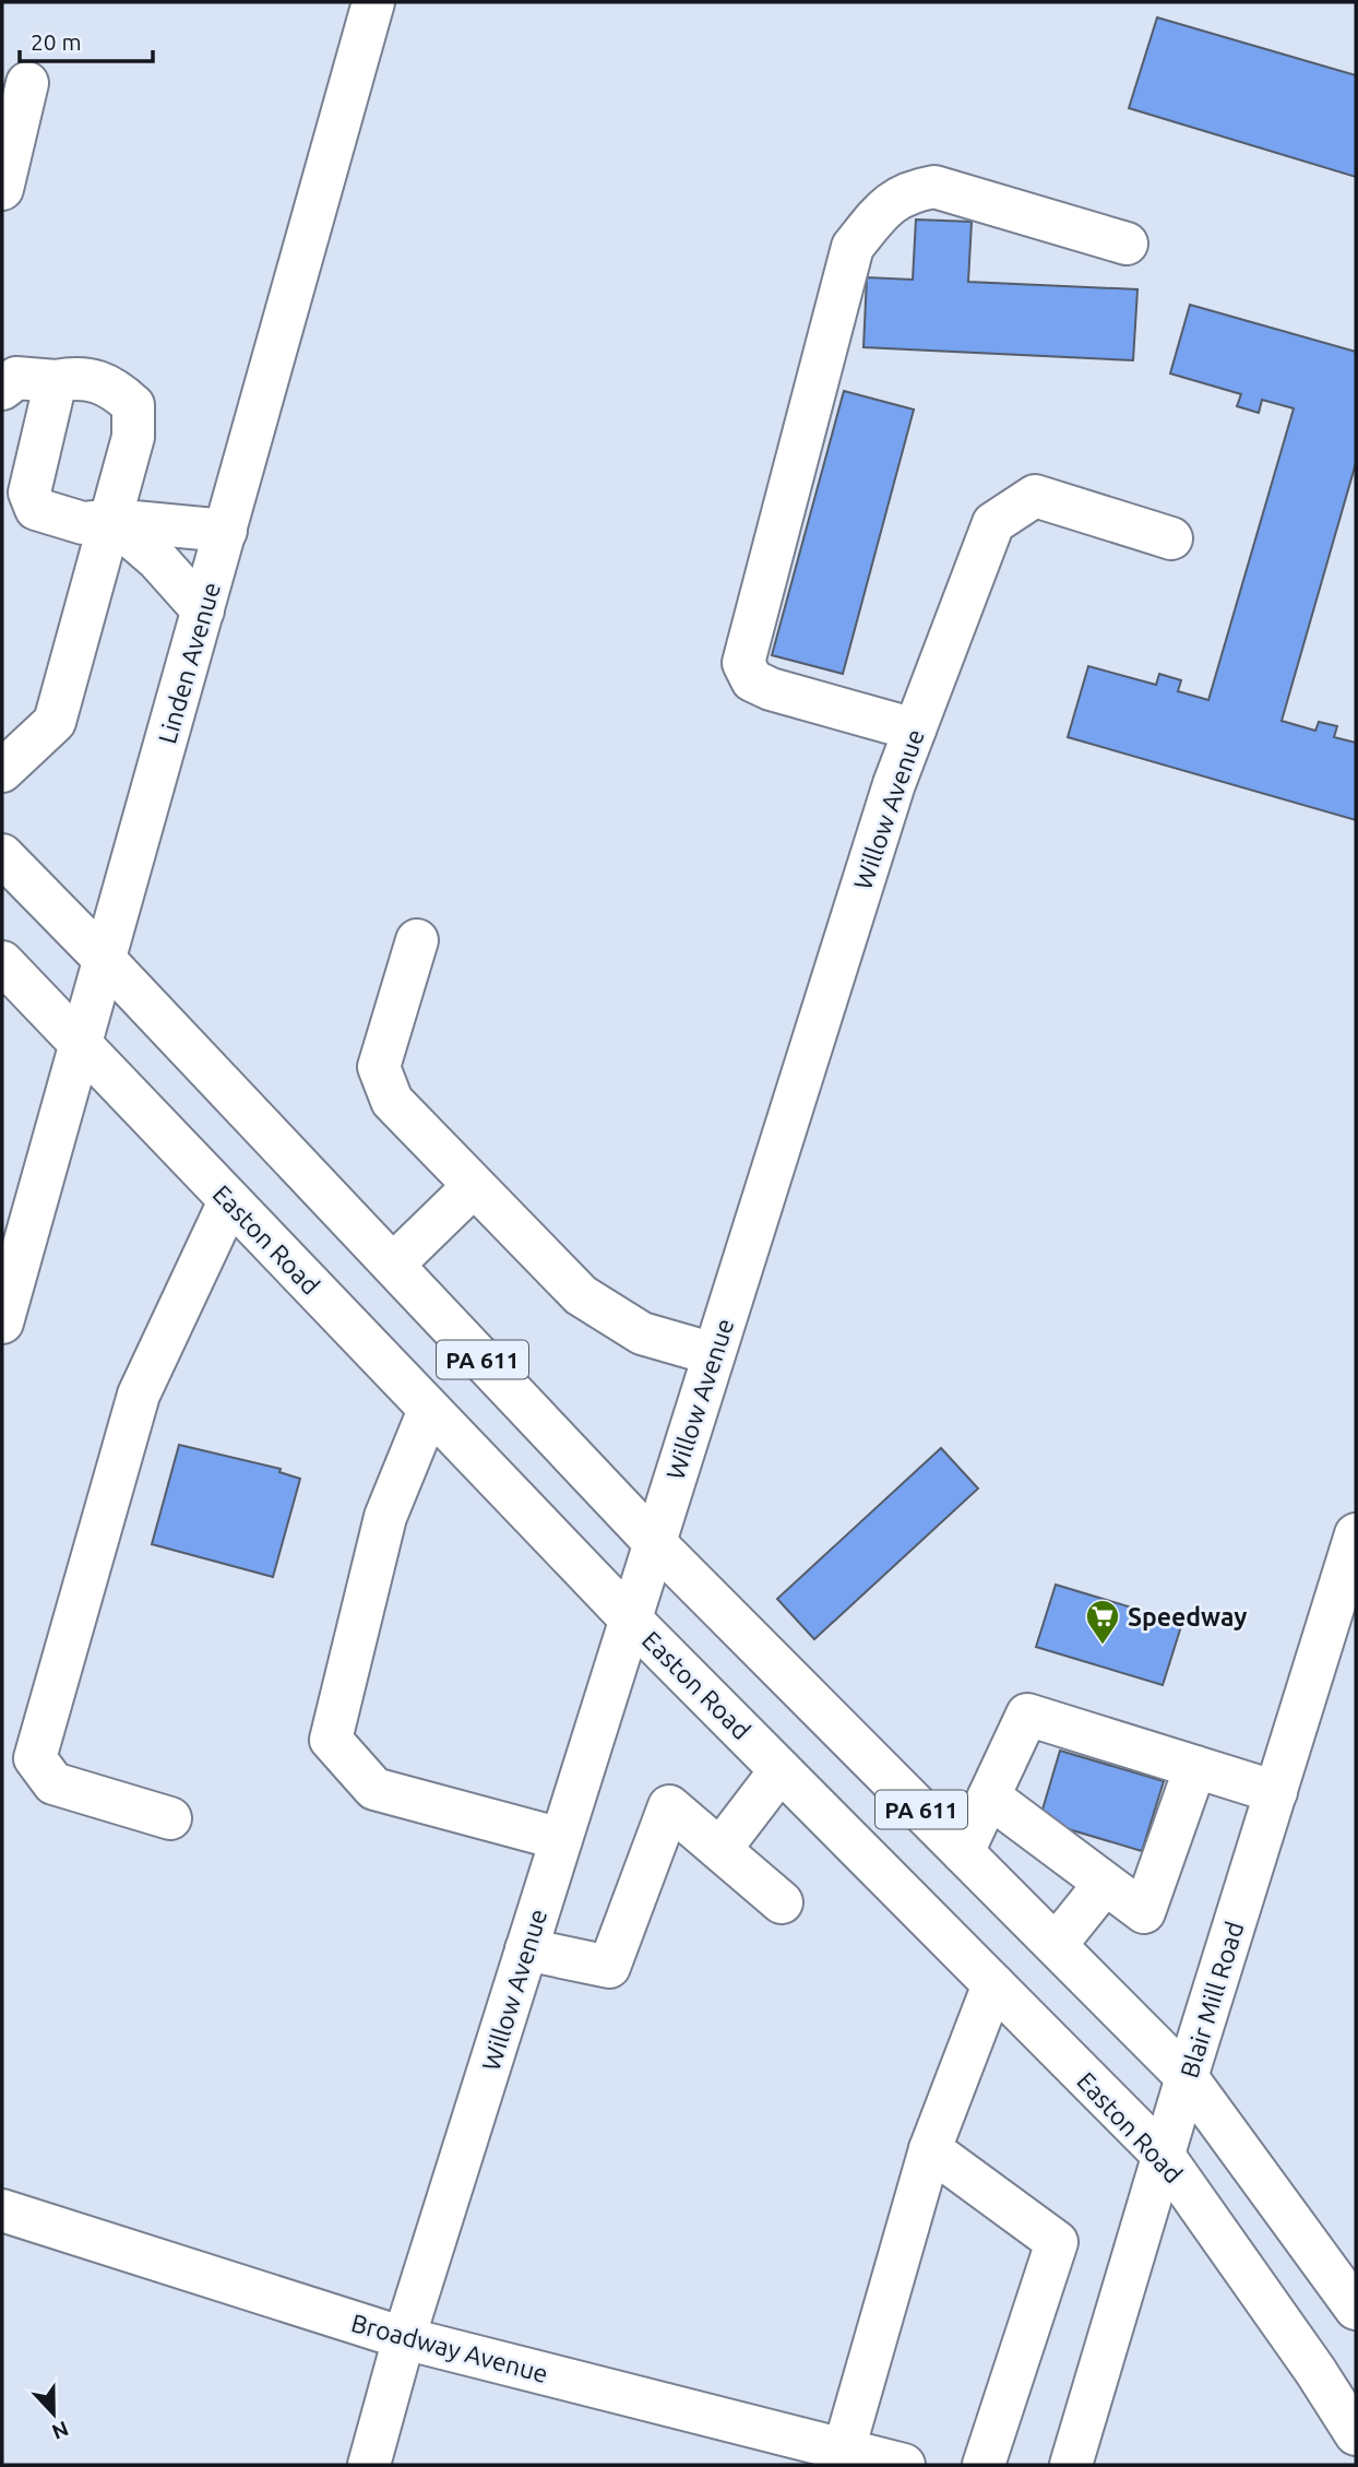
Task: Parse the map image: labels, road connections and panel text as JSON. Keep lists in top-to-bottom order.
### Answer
{
  "streets": {
    "main road": [
      "Linden Avenue",
      "Willow Avenue",
      "Easton Road",
      "PA 611",
      "Blair Mill Road",
      "Broadway Avenue"
    ]
  },
  "crossings": [
    ["Linden Avenue", "Easton Road"],
    ["Linden Avenue", "PA 611"],
    ["Willow Avenue", "Easton Road"],
    ["Willow Avenue", "PA 611"],
    ["Willow Avenue", "Broadway Avenue"],
    ["Easton Road", "Blair Mill Road"],
    ["PA 611", "Blair Mill Road"]
  ],
  "places": {
    "supermarket": ["Speedway"]
  },
  "scale_bar": "20 m",
  "north": "bottom"
}
